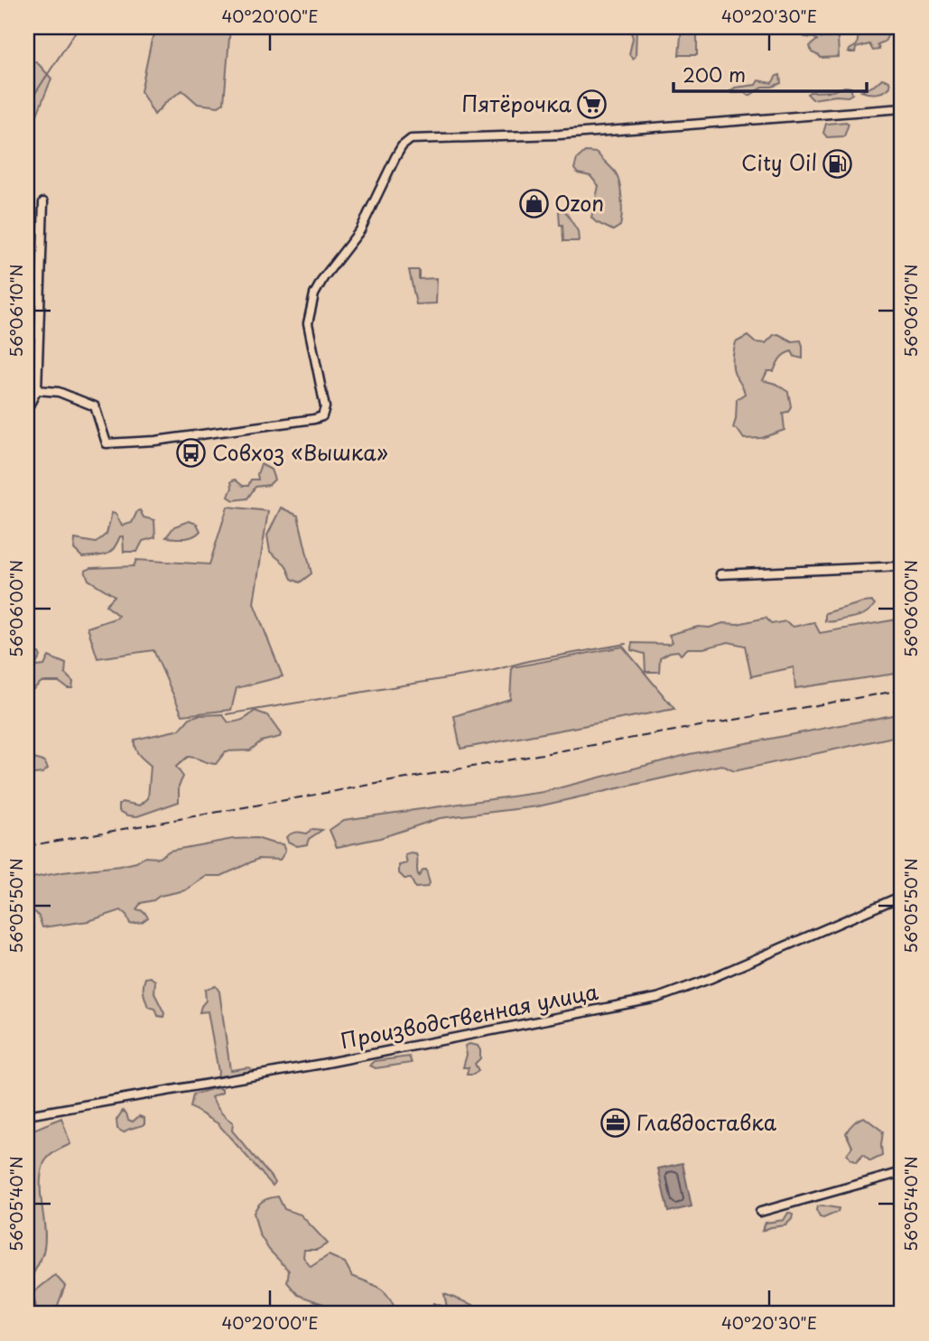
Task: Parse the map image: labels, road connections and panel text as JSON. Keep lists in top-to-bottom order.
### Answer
{
  "streets": {
    "street": ["Производственная улица"]
  },
  "places": {
    "supermarket": ["Пятёрочка"],
    "fuel station": ["City Oil"],
    "shop": ["Ozon"],
    "bus stop": ["Совхоз «Вышка»"],
    "office": ["Главдоставка"]
  },
  "scale_bar": "200 m",
  "coordinates": [
    "40°20'00\"E",
    "40°20'30\"E",
    "56°06'10\"N",
    "56°06'00\"N",
    "56°05'50\"N",
    "56°05'40\"N"
  ]
}
